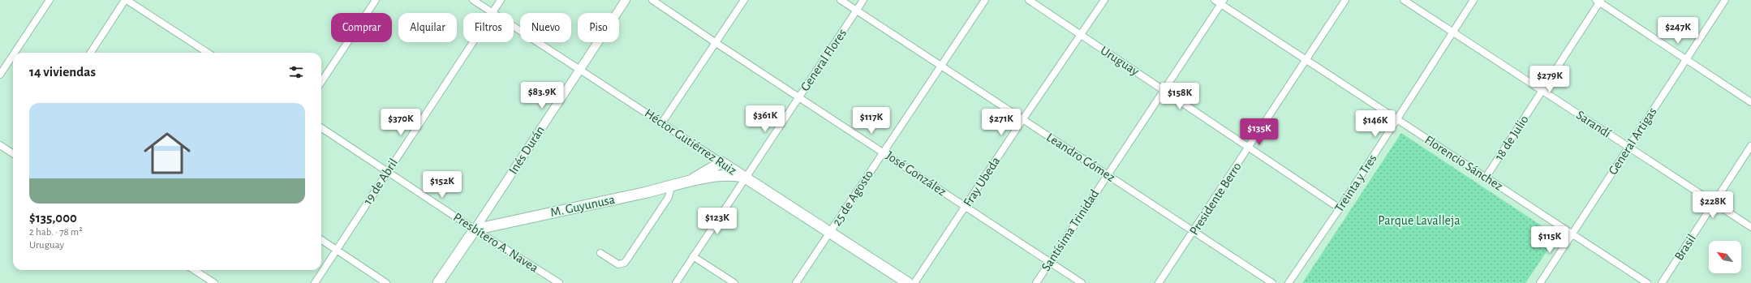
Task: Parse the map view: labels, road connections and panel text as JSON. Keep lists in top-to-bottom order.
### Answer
{
  "streets": {
    "highway": ["Héctor Gutiérrez Ruiz", "Inés Durán", "M. Guyunusa"],
    "street": [
      "General Flores",
      "Uruguay",
      "Sarandí",
      "18 de Julio",
      "General Artigas",
      "Leandro Gómez",
      "Florencio Sánchez",
      "José González",
      "19 de Abril",
      "Fray Ubeda",
      "Treinta y Tres",
      "25 de Agosto",
      "Presidente Berro",
      "Santísima Trinidad",
      "Presbítero A. Navea",
      "Brasil"
    ]
  },
  "crossings": [
    ["General Flores", "Héctor Gutiérrez Ruiz"],
    ["General Flores", "Leandro Gómez"],
    ["General Flores", "José González"],
    ["General Flores", "M. Guyunusa"],
    ["Uruguay", "Fray Ubeda"],
    ["Uruguay", "Treinta y Tres"],
    ["Uruguay", "Presidente Berro"],
    ["Uruguay", "Santísima Trinidad"],
    ["Sarandí", "18 de Julio"],
    ["Sarandí", "General Artigas"],
    ["Sarandí", "Treinta y Tres"],
    ["Sarandí", "Brasil"],
    ["18 de Julio", "Florencio Sánchez"],
    ["General Artigas", "Florencio Sánchez"],
    ["Héctor Gutiérrez Ruiz", "Inés Durán"],
    ["Héctor Gutiérrez Ruiz", "19 de Abril"],
    ["Héctor Gutiérrez Ruiz", "25 de Agosto"],
    ["Héctor Gutiérrez Ruiz", "M. Guyunusa"],
    ["Inés Durán", "M. Guyunusa"],
    ["Inés Durán", "Presbítero A. Navea"],
    ["Leandro Gómez", "Fray Ubeda"],
    ["Leandro Gómez", "25 de Agosto"],
    ["Leandro Gómez", "Presidente Berro"],
    ["Leandro Gómez", "Santísima Trinidad"],
    ["Florencio Sánchez", "Treinta y Tres"],
    ["Florencio Sánchez", "Presidente Berro"],
    ["Florencio Sánchez", "Santísima Trinidad"],
    ["José González", "Fray Ubeda"],
    ["José González", "25 de Agosto"],
    ["José González", "Santísima Trinidad"],
    ["19 de Abril", "Presbítero A. Navea"],
    ["M. Guyunusa", "Presbítero A. Navea"]
  ],
  "parks": ["Parque Lavalleja"],
  "north": "top left",
  "page": {
    "chip": [
      "Comprar",
      "Alquilar",
      "Filtros",
      "Nuevo",
      "Piso"
    ],
    "price": [
      "$247K",
      "$279K",
      "$83.9K",
      "$158K",
      "$361K",
      "$117K",
      "$370K",
      "$271K",
      "$146K",
      "$135K",
      "$152K",
      "$228K",
      "$123K",
      "$115K"
    ],
    "heading": "14 viviendas",
    "list": [
      {
        "name": "$135,000",
        "note": "2 hab. · 78 m² · Uruguay"
      }
    ]
  }
}
